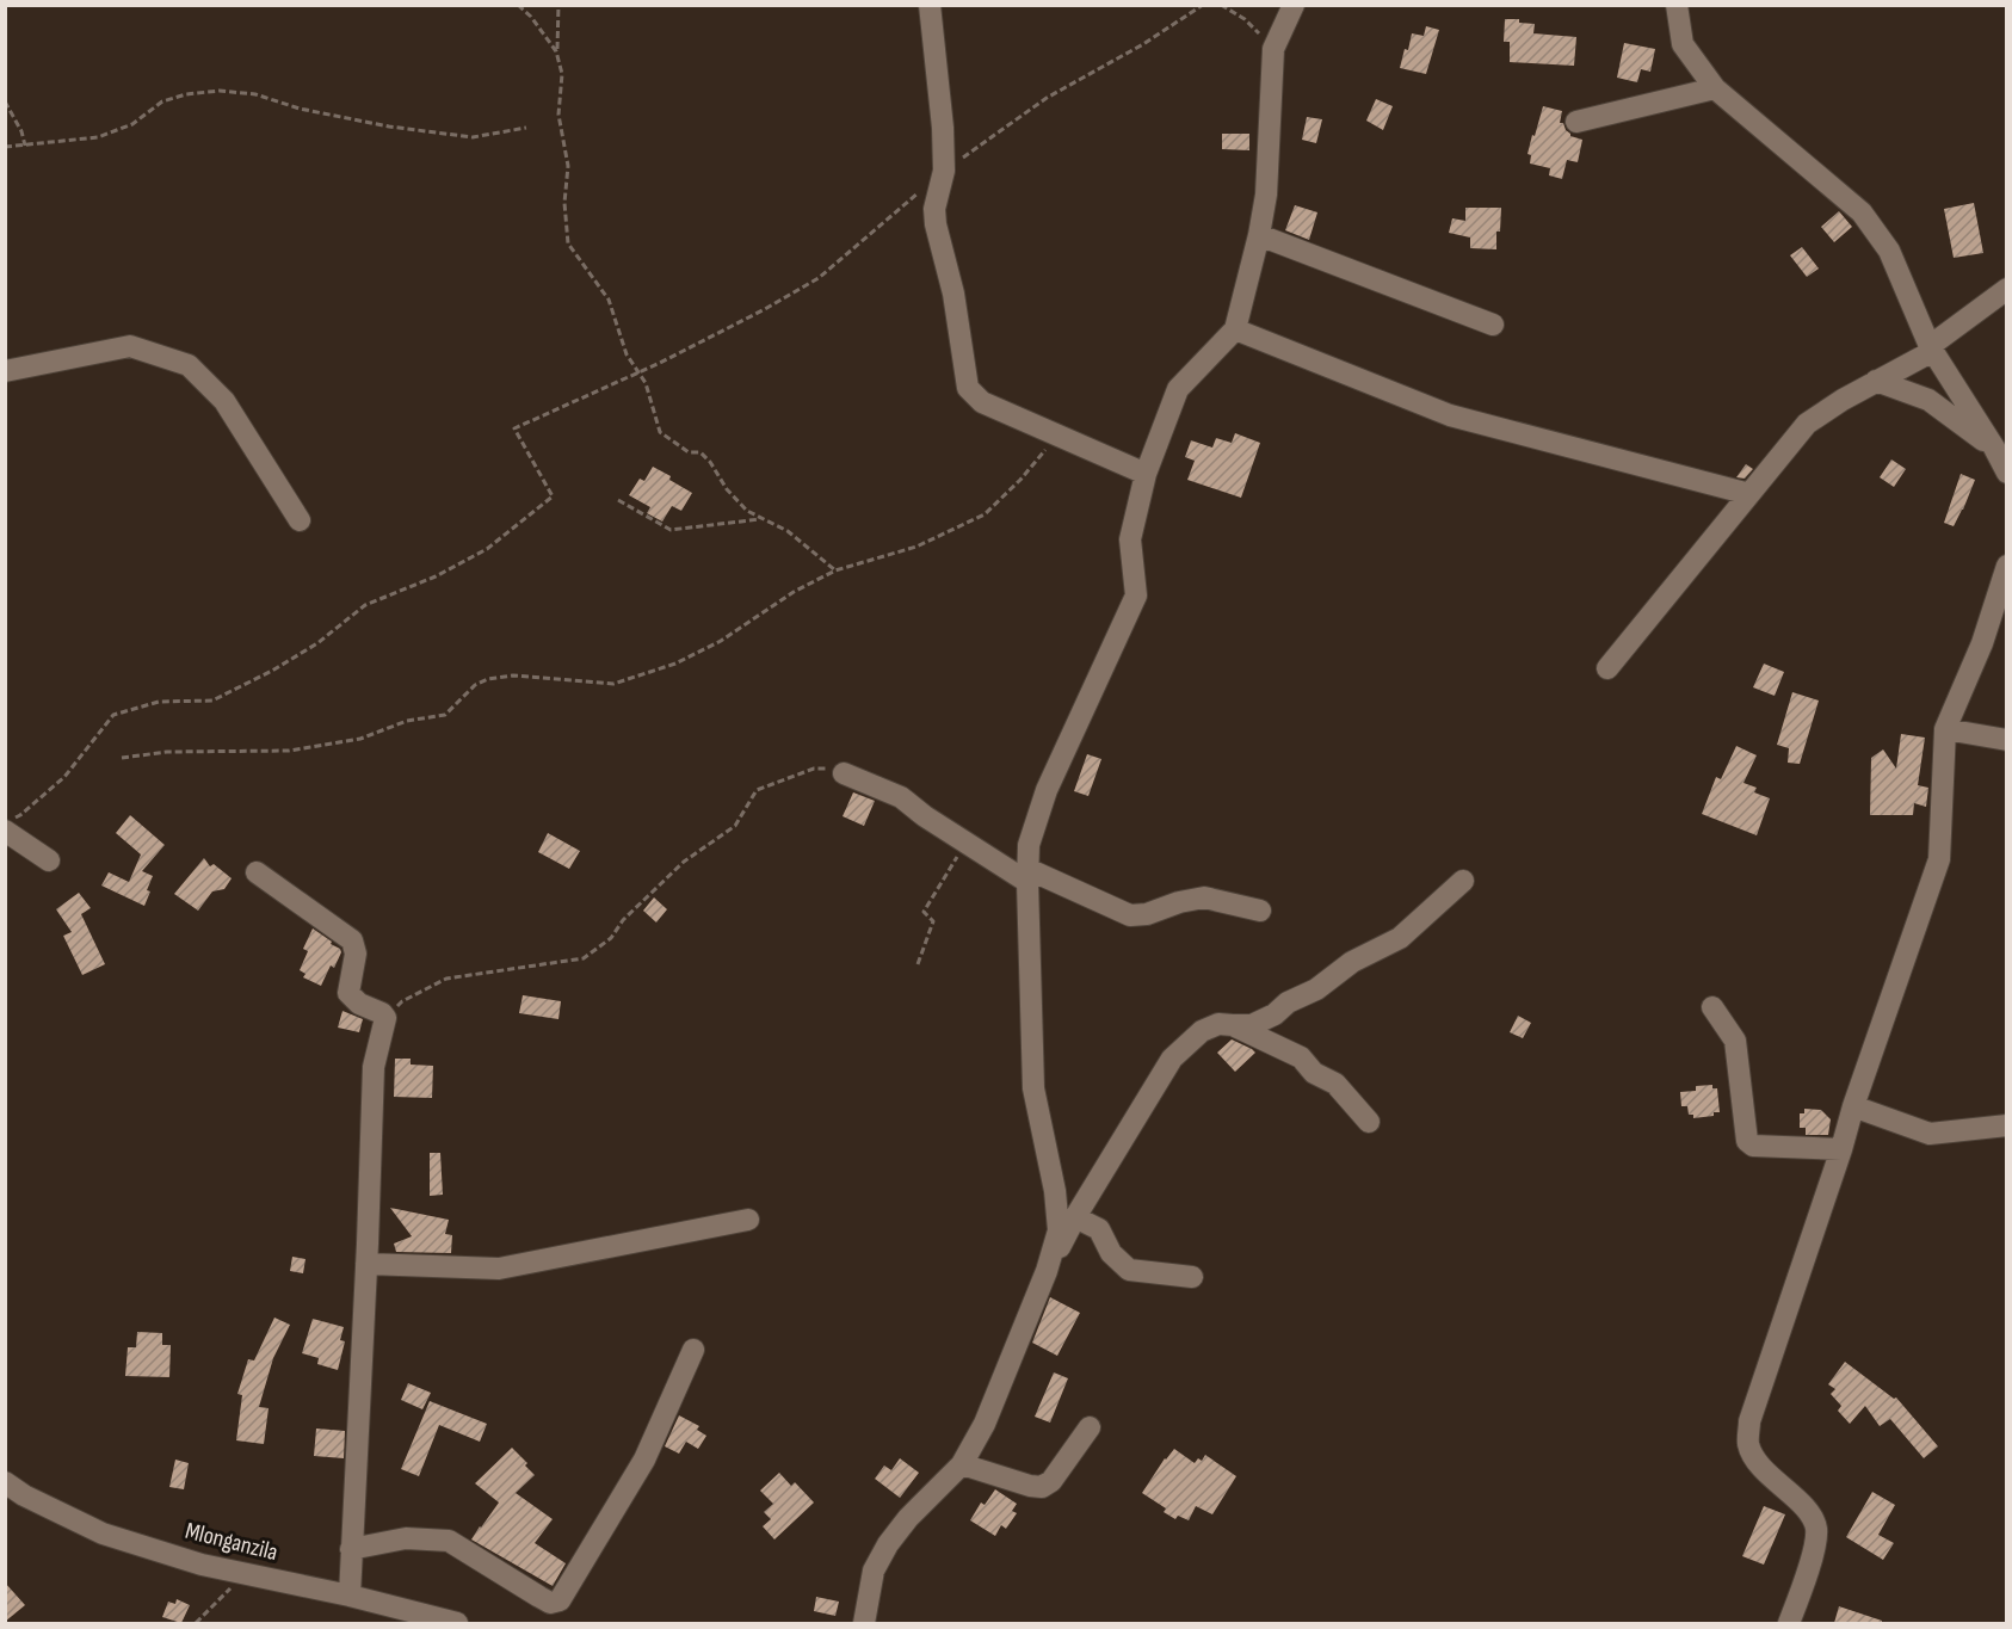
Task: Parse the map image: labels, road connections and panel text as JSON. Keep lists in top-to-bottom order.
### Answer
{
  "streets": {
    "street": ["Mlonganzila"]
  }
}
